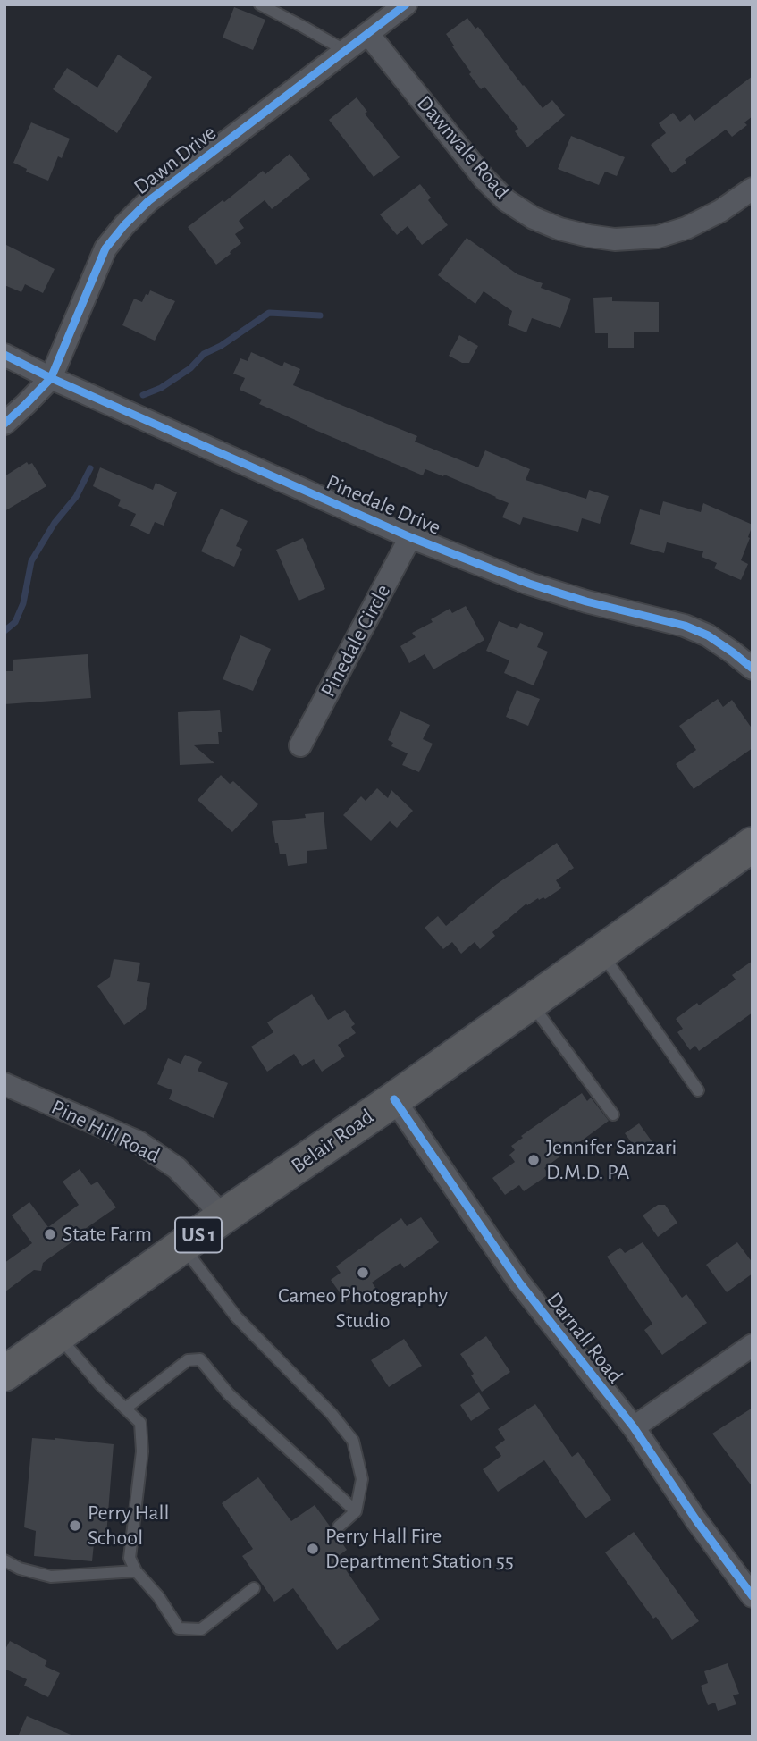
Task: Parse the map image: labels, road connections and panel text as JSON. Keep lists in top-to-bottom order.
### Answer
{
  "streets": {
    "highway": ["Belair Road", "US 1"],
    "street": [
      "Dawnvale Road",
      "Dawn Drive",
      "Pinedale Drive",
      "Pinedale Circle",
      "Pine Hill Road",
      "Darnall Road"
    ]
  },
  "crossings": [
    ["Dawnvale Road", "Dawn Drive"],
    ["Dawn Drive", "Pinedale Drive"],
    ["Pinedale Drive", "Pinedale Circle"],
    ["Pine Hill Road", "Belair Road"],
    ["Belair Road", "Darnall Road"]
  ],
  "places": [
    "Jennifer Sanzari D.M.D. PA",
    "State Farm",
    "Cameo Photography Studio",
    "Perry Hall School",
    "Perry Hall Fire Department Station 55"
  ]
}
